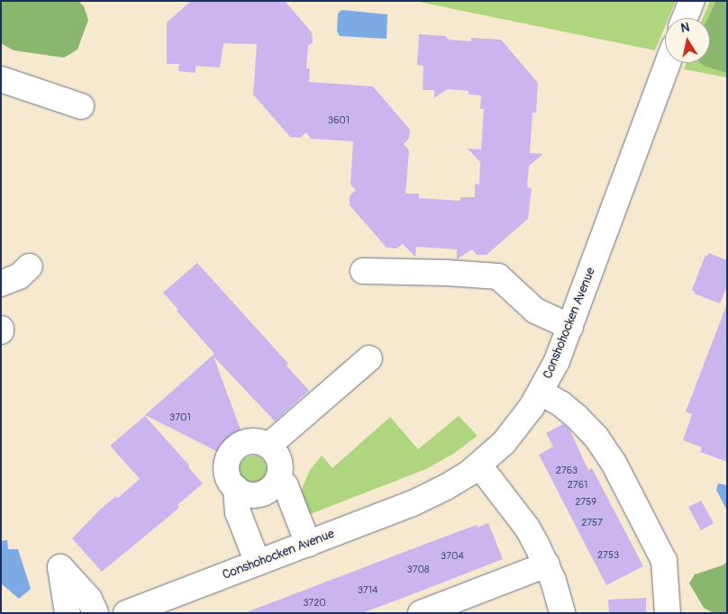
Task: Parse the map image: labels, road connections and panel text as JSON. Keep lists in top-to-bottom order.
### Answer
{
  "streets": {
    "street": ["Conshohocken Avenue"]
  },
  "house_numbers": [
    "3601",
    "3701",
    "2763",
    "2761",
    "2759",
    "2757",
    "2753",
    "3704",
    "3708",
    "3714",
    "3720"
  ],
  "north": "top"
}
